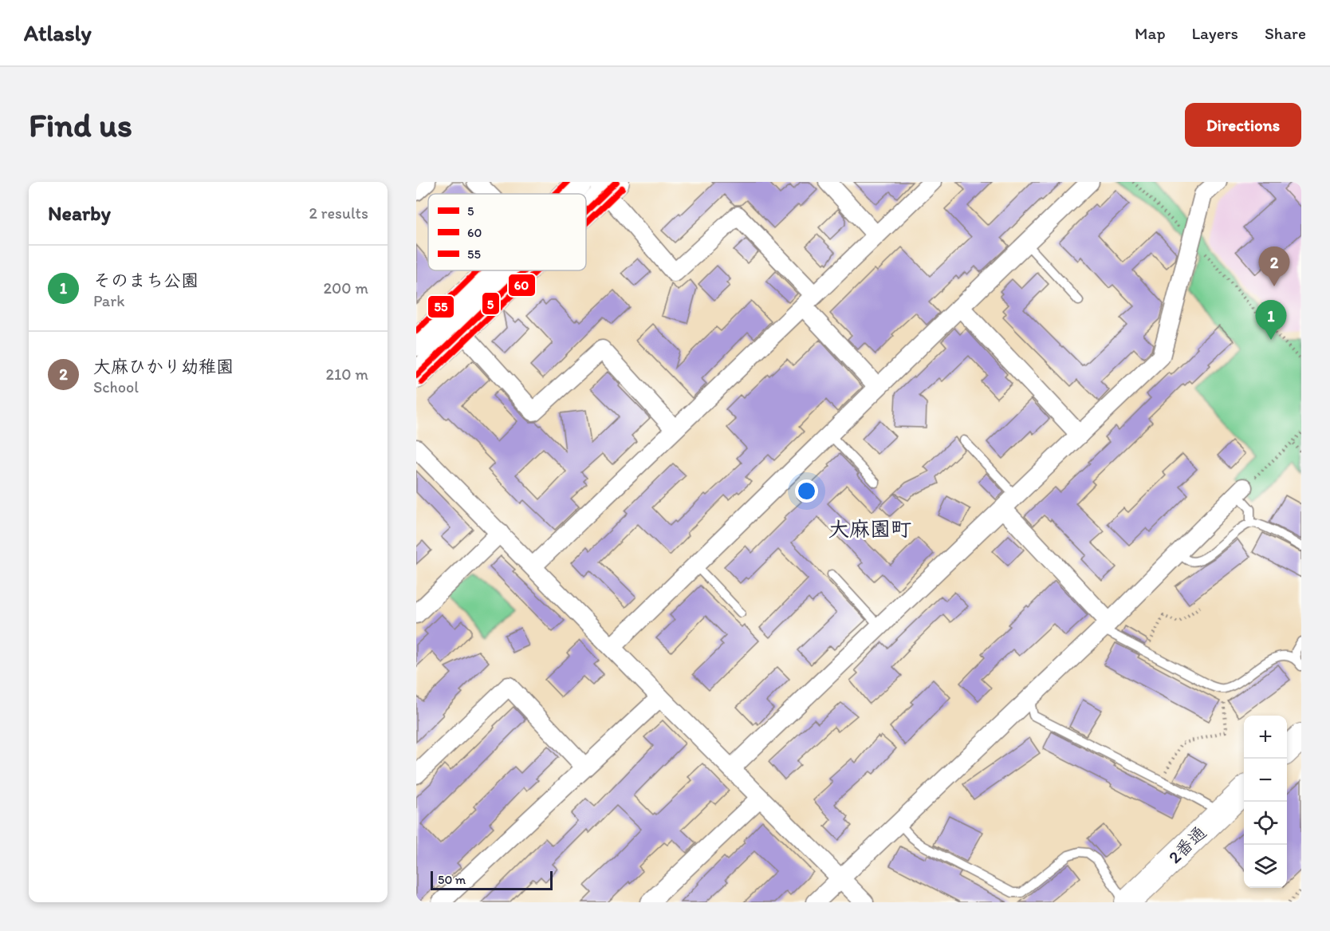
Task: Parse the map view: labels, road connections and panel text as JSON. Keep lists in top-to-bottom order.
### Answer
{
  "streets": {
    "street": ["2番通"]
  },
  "districts": ["大麻園町"],
  "lines": ["transit line 5", "transit line 55", "transit line 60"],
  "legend": ["5", "60", "55"],
  "scale_bar": "50 m",
  "page": {
    "header": "Atlasly",
    "nav": ["Map", "Layers", "Share"],
    "buttons": "Directions",
    "title": "Find us",
    "heading": ["Nearby", "2 results"],
    "list": [
      {
        "mark": "1",
        "name": "そのまち公園",
        "note": "Park",
        "value": "200 m"
      },
      {
        "mark": "2",
        "name": "大麻ひかり幼稚園",
        "note": "School",
        "value": "210 m"
      }
    ],
    "pins": ["2", "1"],
    "map_buttons": ["+", "−"],
    "scale": "50 m"
  }
}
